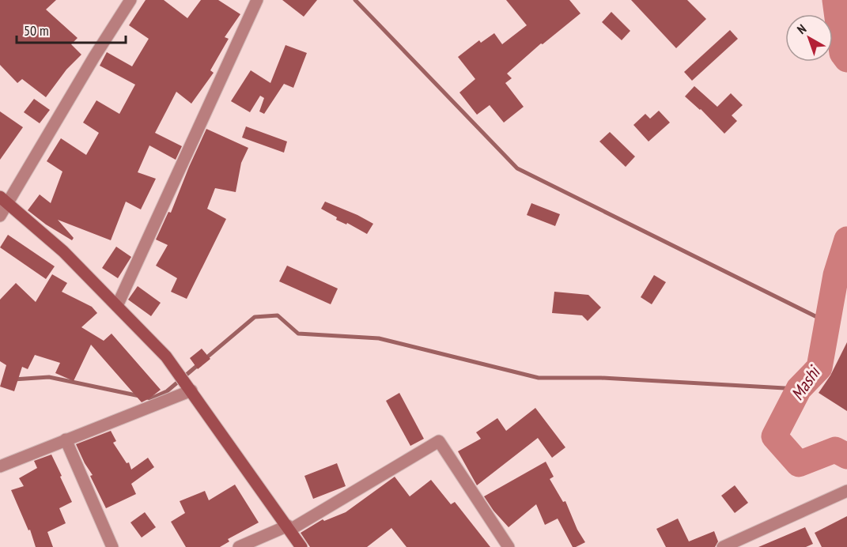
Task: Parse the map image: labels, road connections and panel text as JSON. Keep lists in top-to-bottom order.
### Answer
{
  "water": ["Mashi"],
  "scale_bar": "50 m",
  "north": "top left"
}
